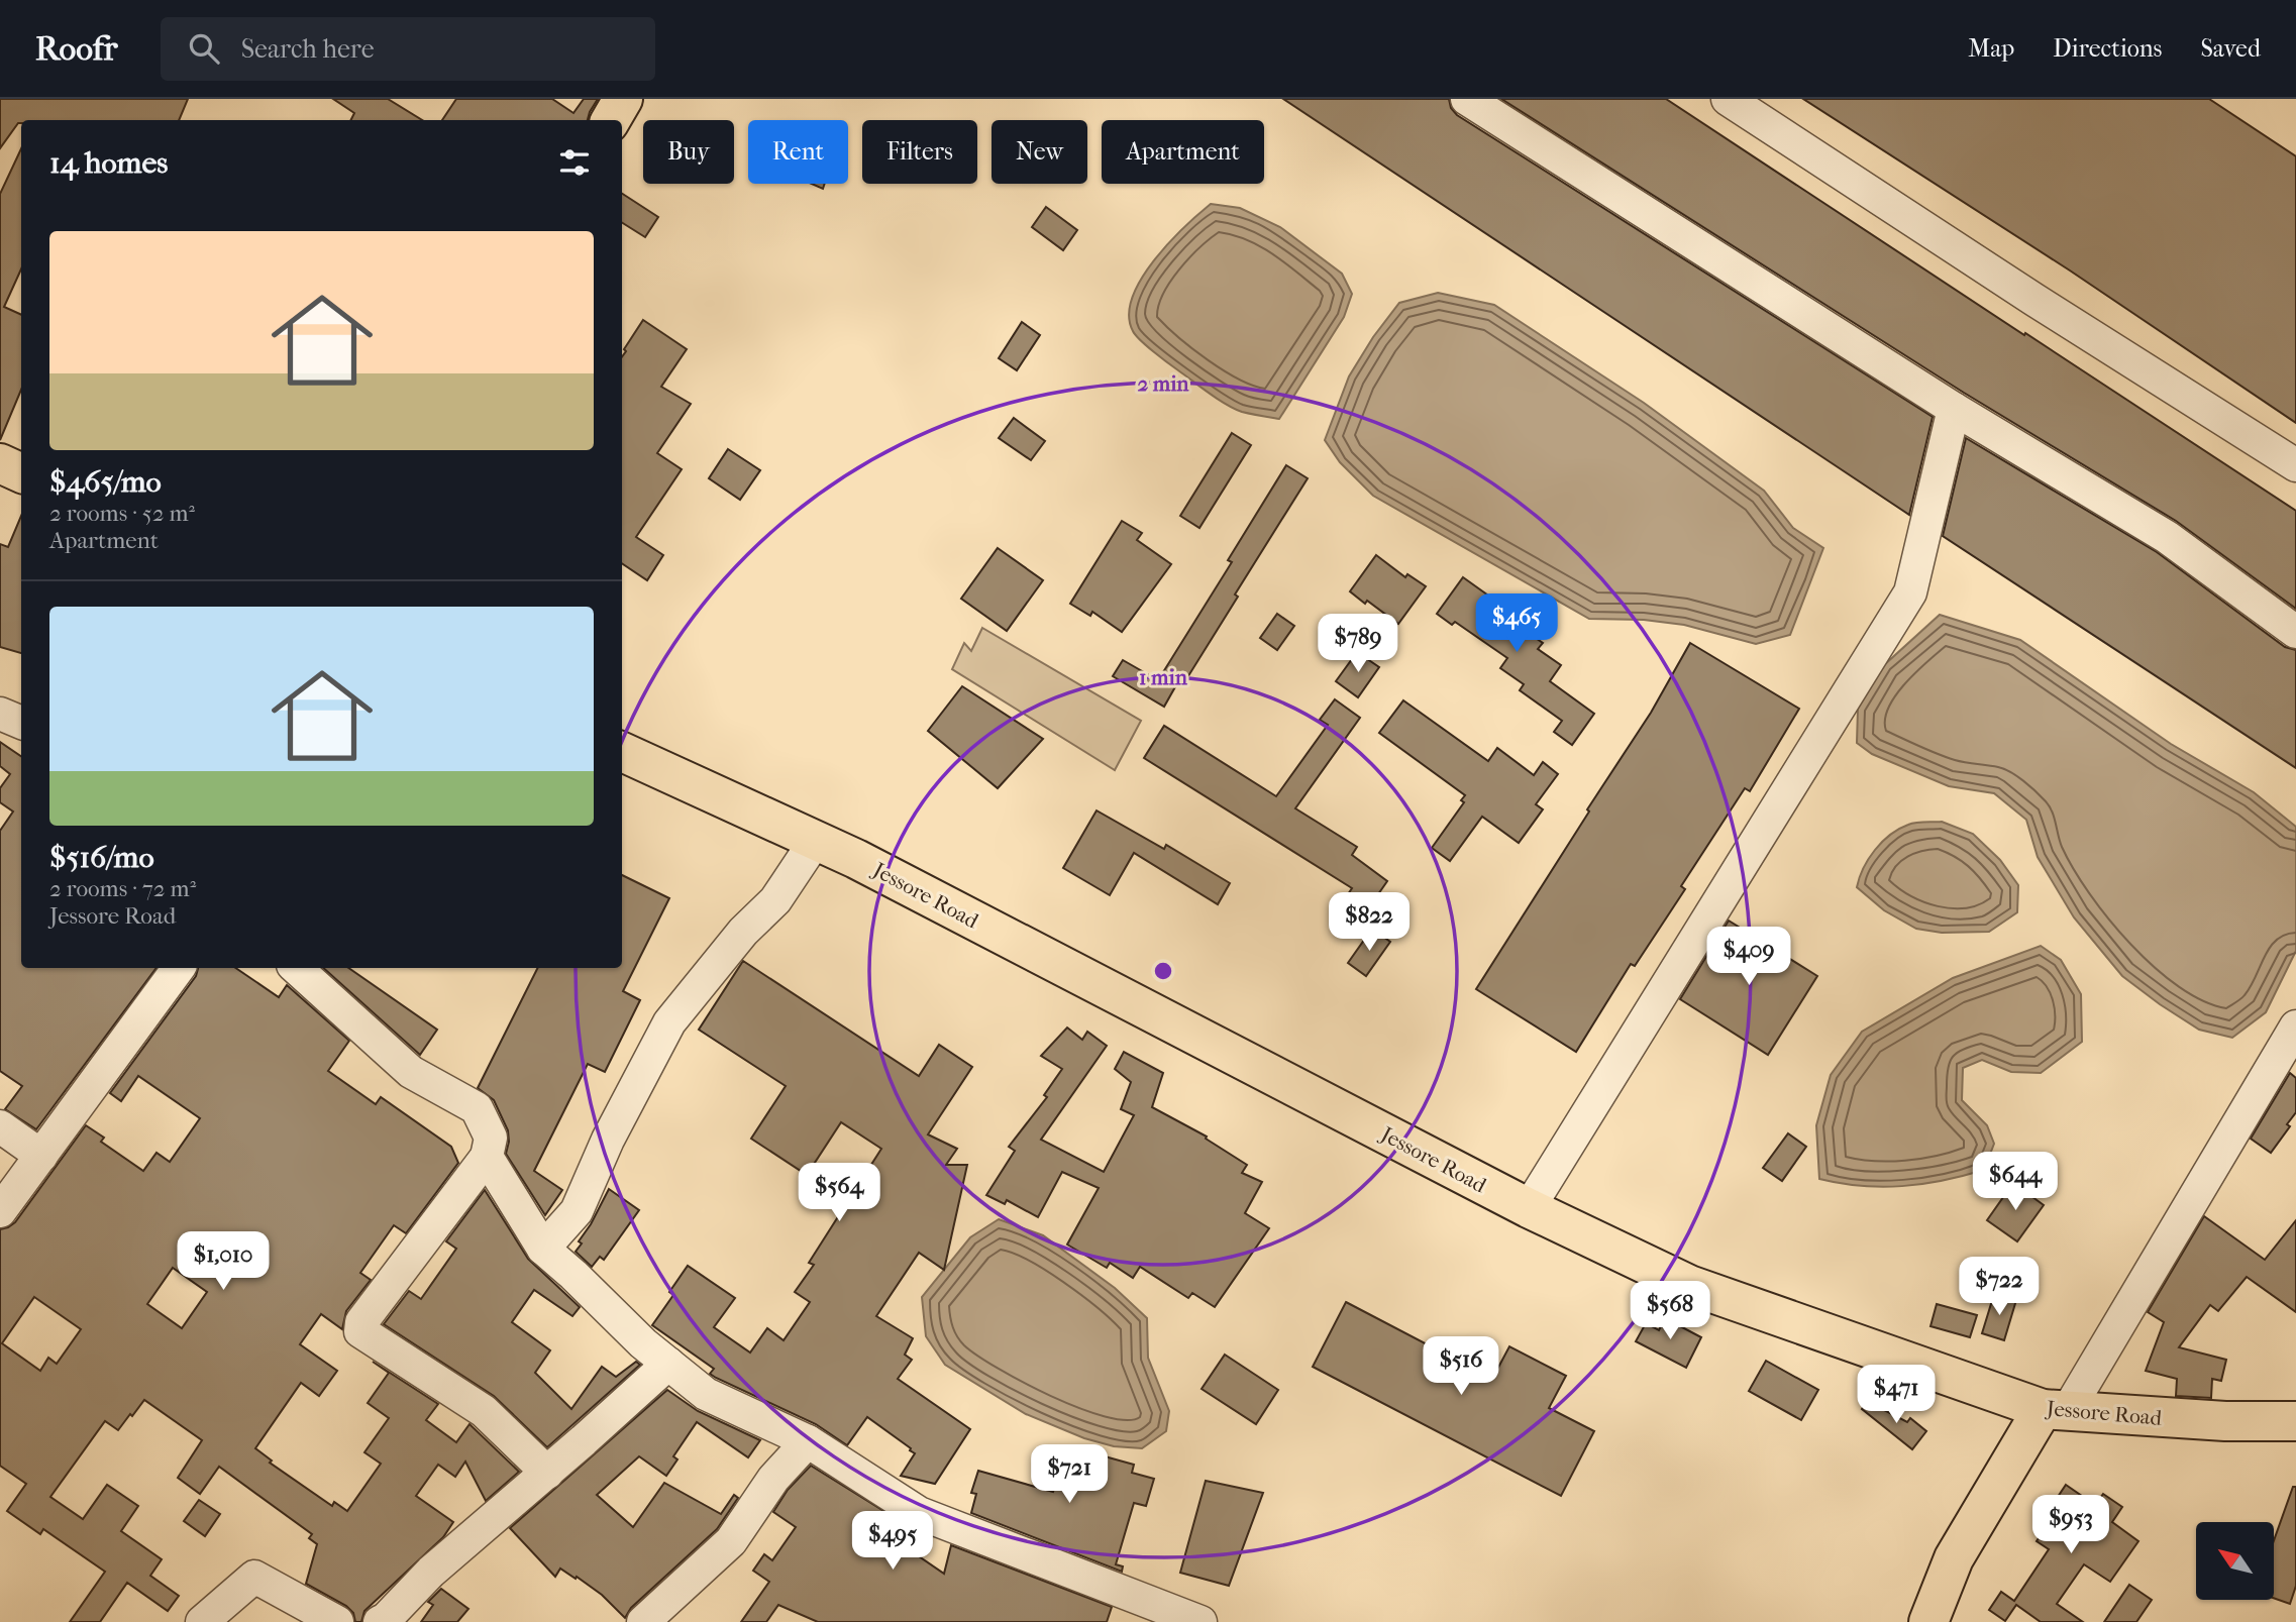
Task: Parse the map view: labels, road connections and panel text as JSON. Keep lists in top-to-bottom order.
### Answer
{
  "streets": {
    "main road": ["Jessore Road"]
  },
  "north": "top left",
  "page": {
    "header": "Roofr",
    "search": "Search here",
    "nav": ["Map", "Directions", "Saved"],
    "chip": [
      "Buy",
      "Rent",
      "Filters",
      "New",
      "Apartment"
    ],
    "heading": "14 homes",
    "list": [
      {
        "name": "$465/mo",
        "note": "2 rooms · 52 m² · Apartment"
      },
      {
        "name": "$516/mo",
        "note": "2 rooms · 72 m² · Jessore Road"
      }
    ],
    "price": [
      "$465",
      "$789",
      "$822",
      "$409",
      "$644",
      "$564",
      "$1,010",
      "$722",
      "$568",
      "$516",
      "$471",
      "$721",
      "$953",
      "$495"
    ]
  },
  "rings": ["2 min", "1 min"]
}
